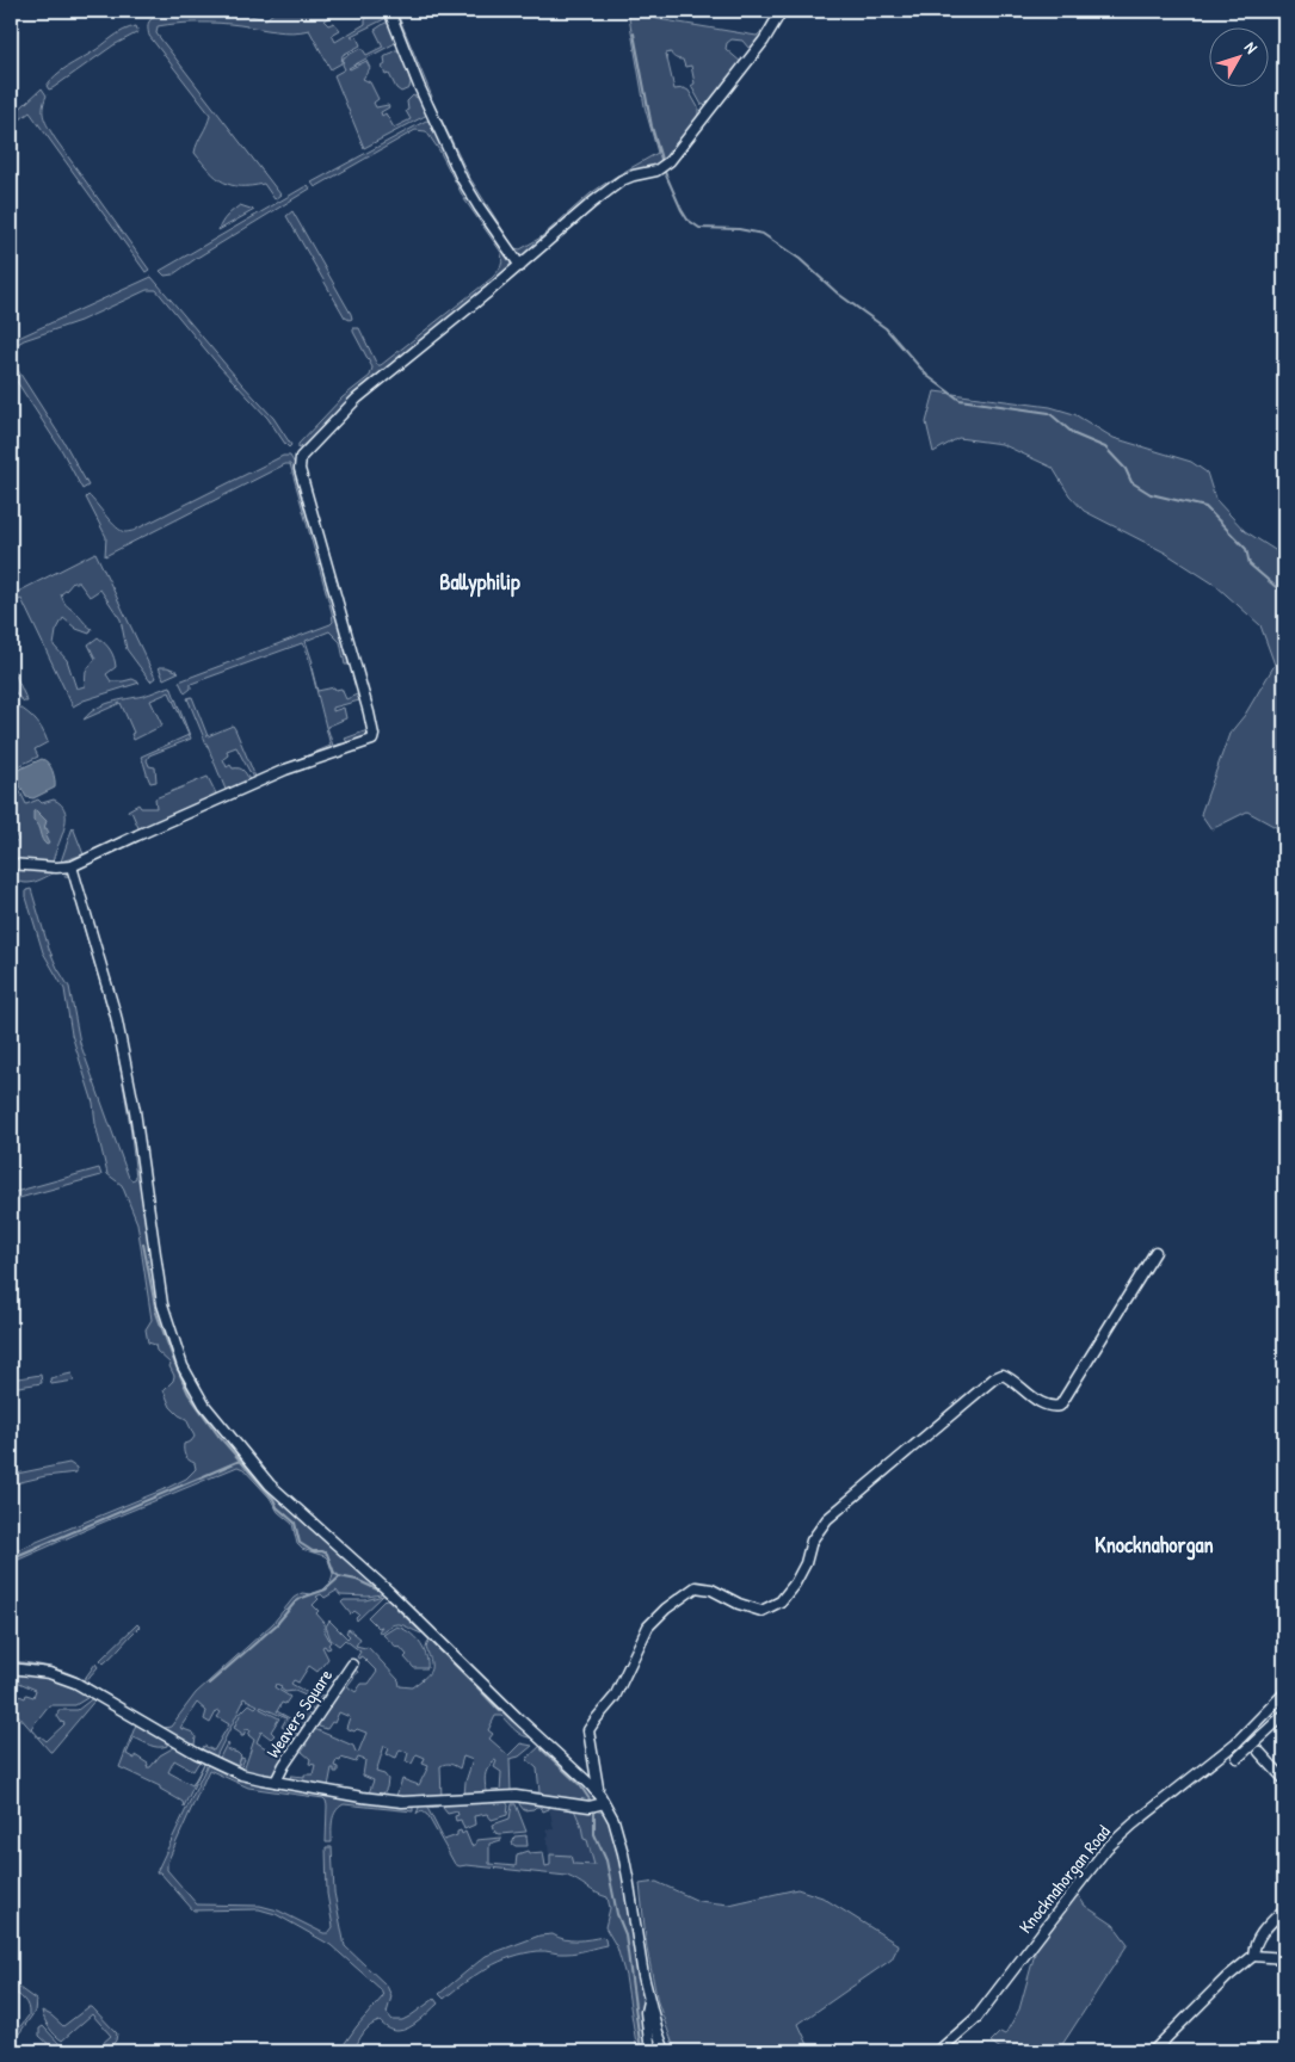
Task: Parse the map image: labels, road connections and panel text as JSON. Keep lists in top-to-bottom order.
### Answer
{
  "streets": {
    "street": ["Weavers Square", "Knocknahorgan Road"]
  },
  "districts": ["Ballyphilip", "Knocknahorgan"],
  "north": "top right"
}
